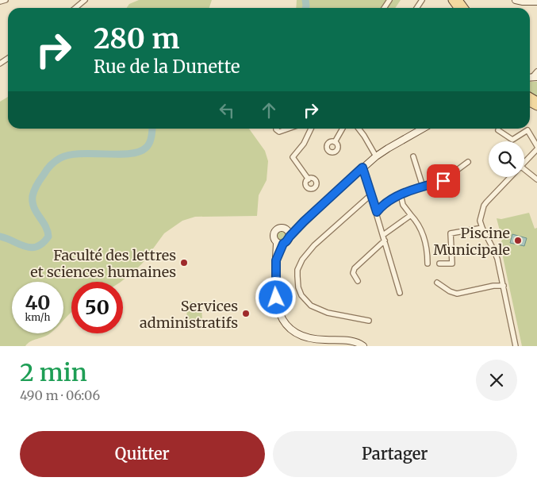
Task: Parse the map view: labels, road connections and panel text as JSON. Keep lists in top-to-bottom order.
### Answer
{
  "places": ["Piscine Municipale", "Faculté des lettres et sciences humaines", "Services administratifs"],
  "page": {
    "turn": ["280 m", "Rue de la Dunette"],
    "speed": "40 km/h",
    "limit": "50",
    "heading": ["2 min", "490 m · 06:06"],
    "buttons": ["Quitter", "Partager"]
  }
}
